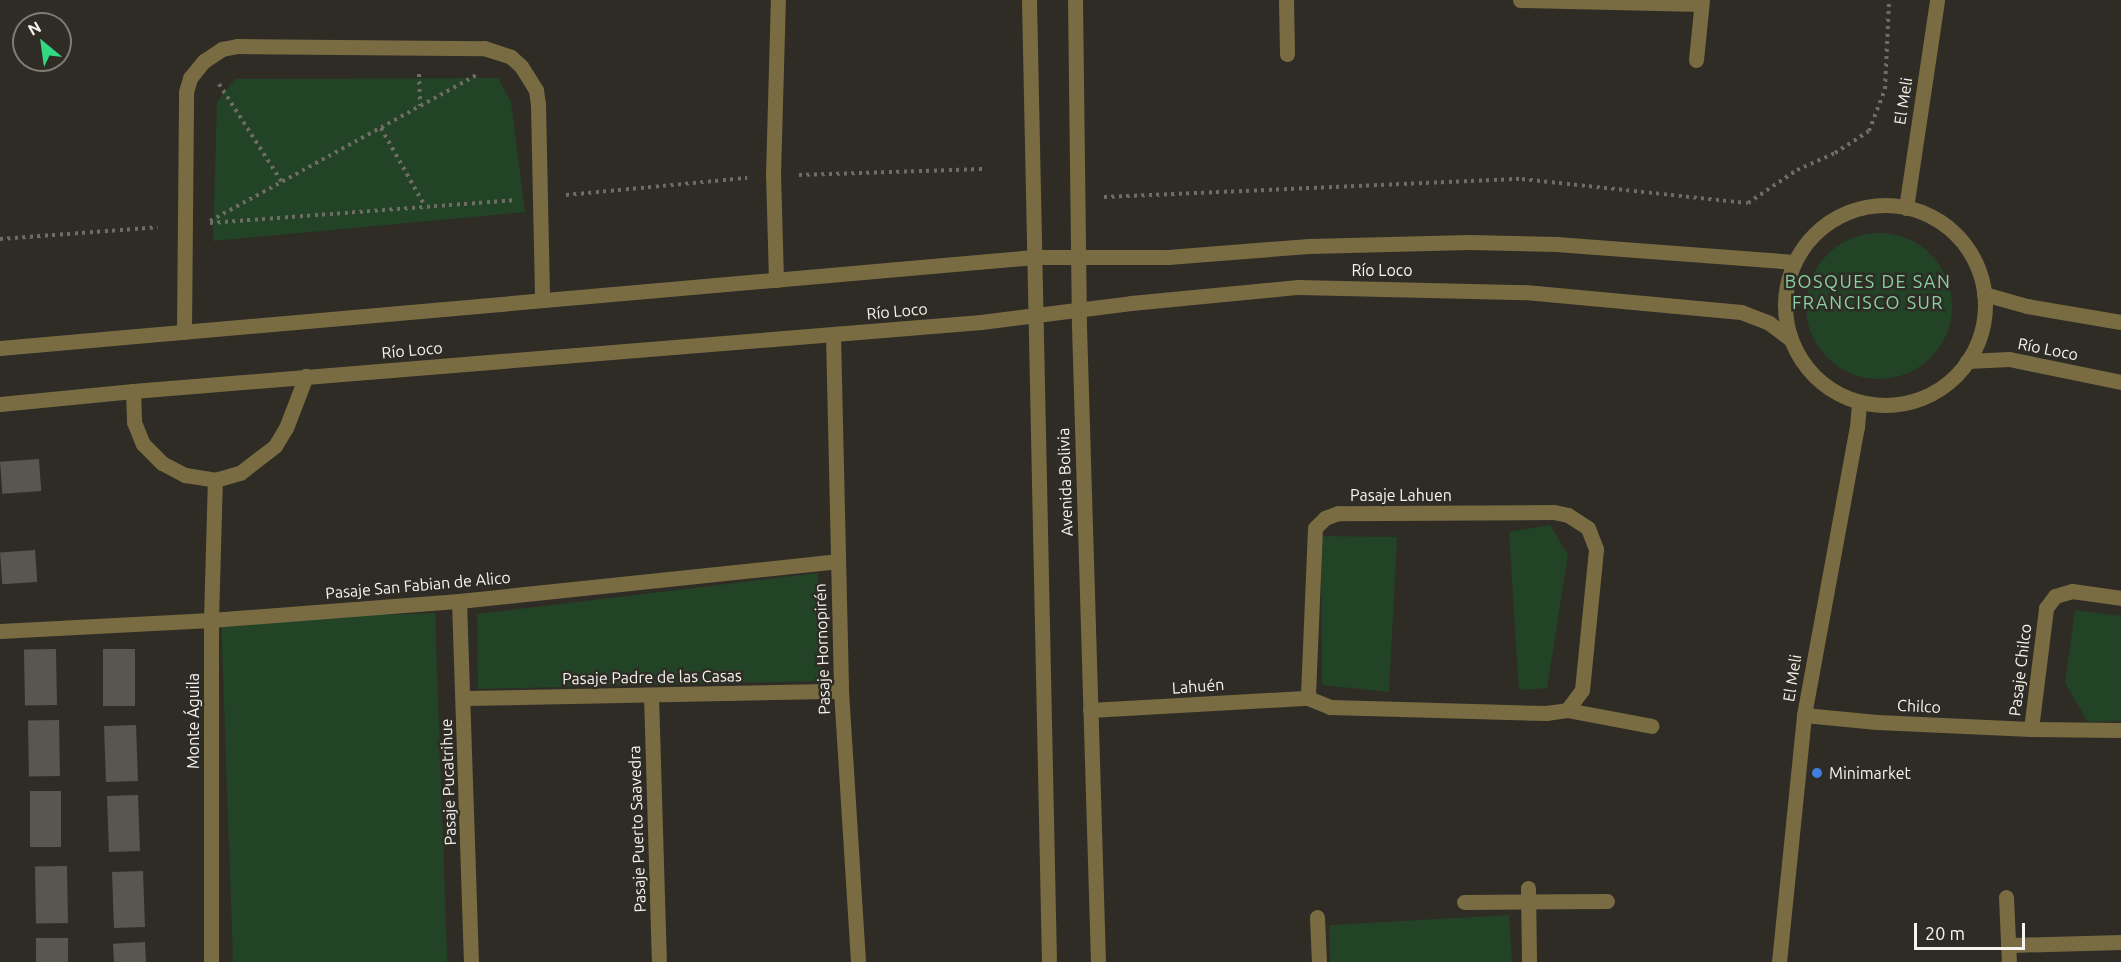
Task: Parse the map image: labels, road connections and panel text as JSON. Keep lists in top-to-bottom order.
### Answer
{
  "streets": {
    "street": [
      "El Meli",
      "Río Loco",
      "Avenida Bolivia",
      "Pasaje Lahuen",
      "Pasaje San Fabian de Alico",
      "Pasaje Hornopirén",
      "Pasaje Chilco",
      "Pasaje Padre de las Casas",
      "Lahuén",
      "Chilco",
      "Monte Águila",
      "Pasaje Pucatrihue",
      "Pasaje Puerto Saavedra"
    ]
  },
  "crossings": [
    ["El Meli", "Río Loco"],
    ["El Meli", "Chilco"],
    ["Río Loco", "Avenida Bolivia"],
    ["Río Loco", "Pasaje Hornopirén"],
    ["Avenida Bolivia", "Lahuén"],
    ["Pasaje Lahuen", "Lahuén"],
    ["Pasaje San Fabian de Alico", "Pasaje Hornopirén"],
    ["Pasaje San Fabian de Alico", "Monte Águila"],
    ["Pasaje San Fabian de Alico", "Pasaje Pucatrihue"],
    ["Pasaje Hornopirén", "Pasaje Padre de las Casas"],
    ["Pasaje Chilco", "Chilco"],
    ["Pasaje Padre de las Casas", "Pasaje Pucatrihue"],
    ["Pasaje Padre de las Casas", "Pasaje Puerto Saavedra"]
  ],
  "districts": ["BOSQUES DE SAN FRANCISCO SUR"],
  "places": ["Minimarket"],
  "scale_bar": "20 m",
  "north": "top left"
}
